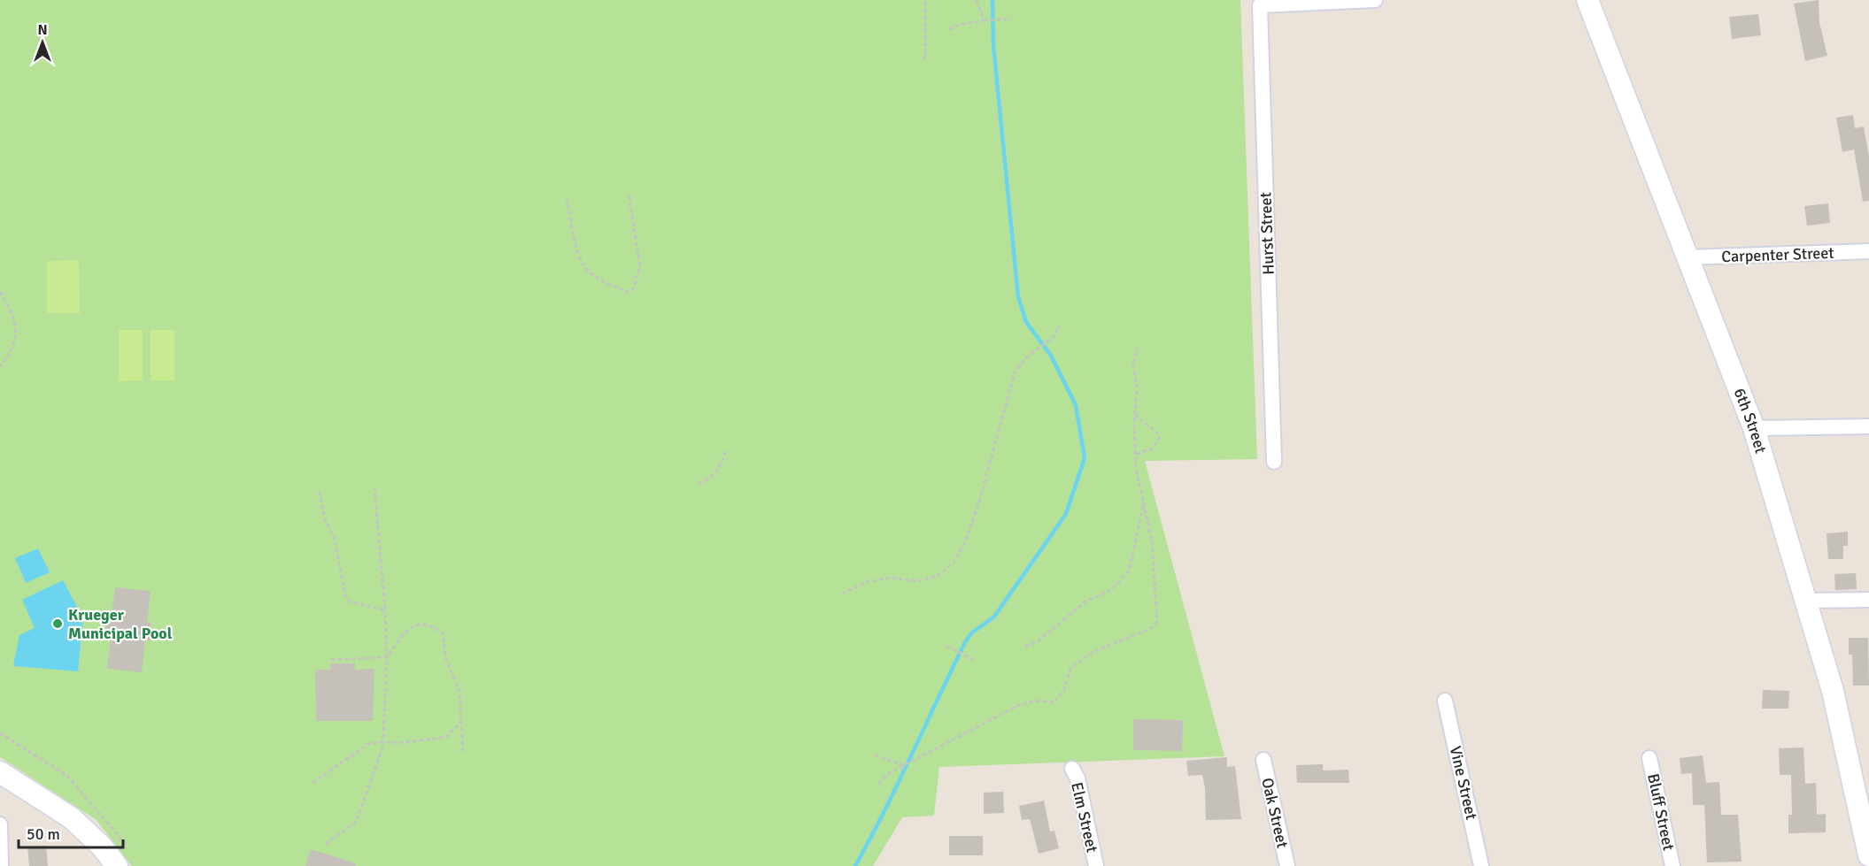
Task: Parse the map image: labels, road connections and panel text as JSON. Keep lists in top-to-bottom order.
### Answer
{
  "streets": {
    "street": [
      "Hurst Street",
      "Carpenter Street",
      "6th Street",
      "Vine Street",
      "Bluff Street",
      "Oak Street",
      "Elm Street"
    ]
  },
  "crossings": [
    ["Carpenter Street", "6th Street"]
  ],
  "places": ["Krueger Municipal Pool"],
  "scale_bar": "50 m",
  "north": "top"
}
